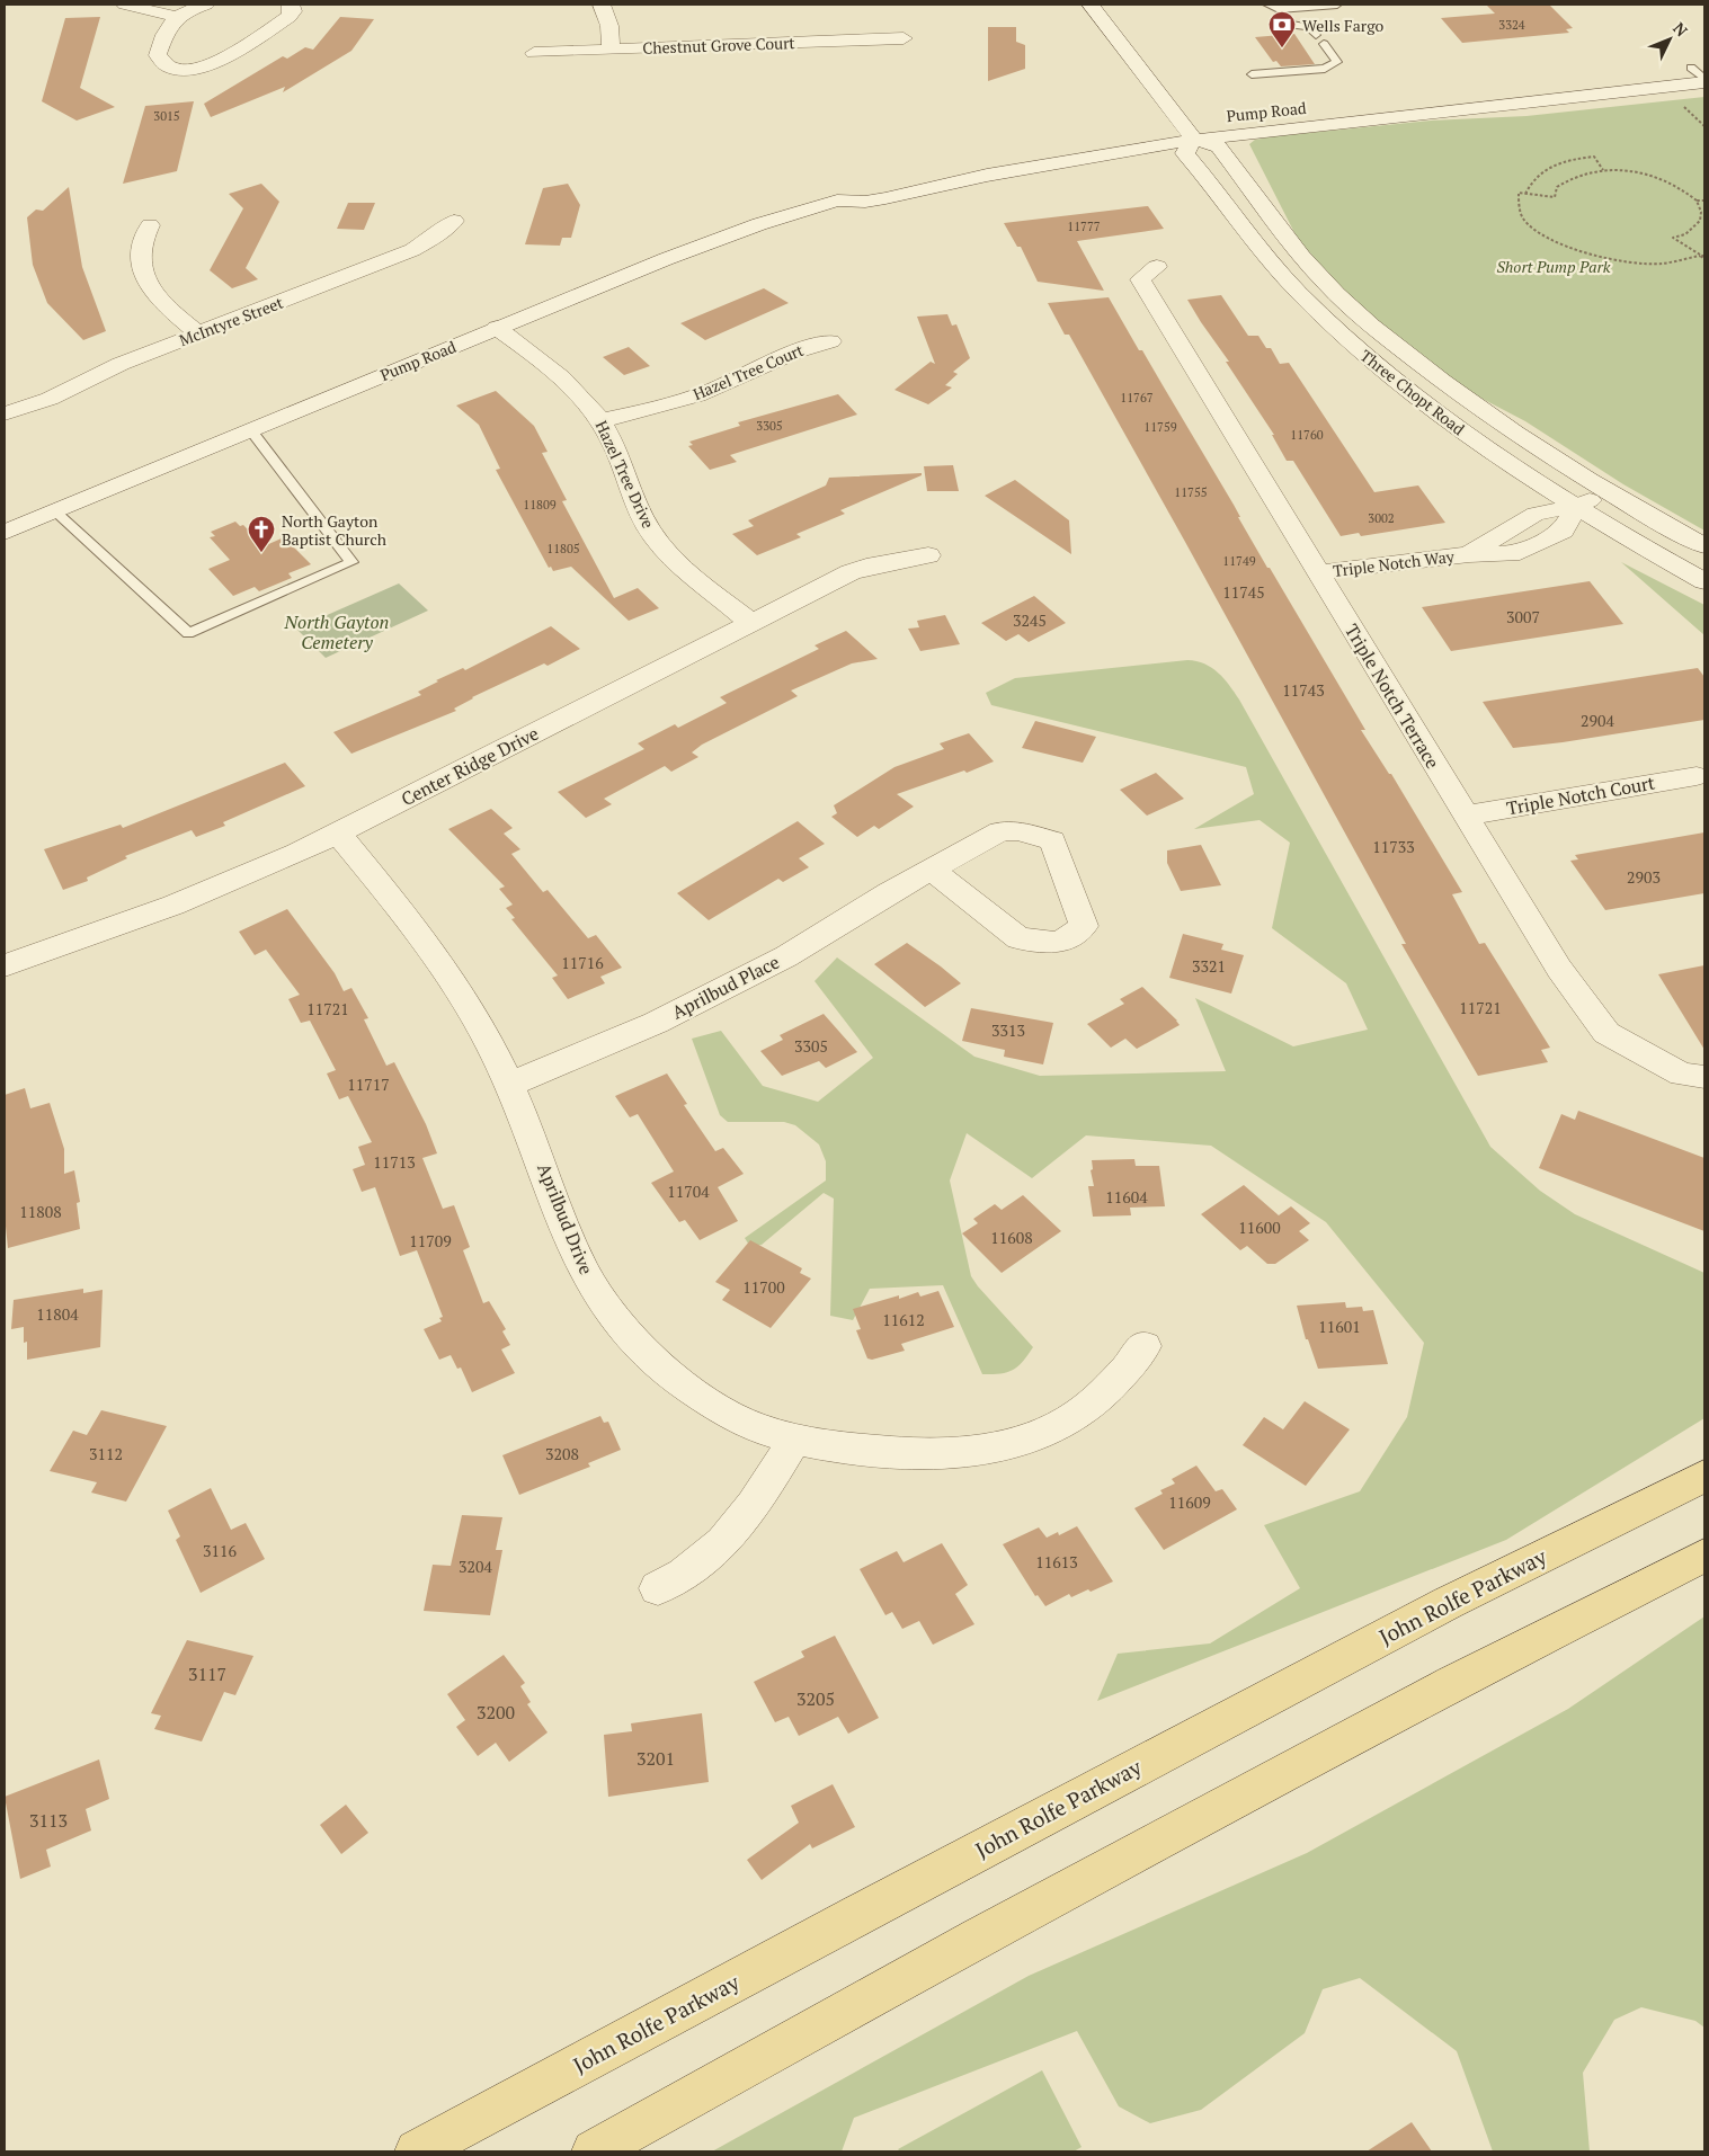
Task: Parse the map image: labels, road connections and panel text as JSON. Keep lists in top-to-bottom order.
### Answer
{
  "streets": {
    "main road": ["John Rolfe Parkway"],
    "street": [
      "Chestnut Grove Court",
      "Pump Road",
      "McIntyre Street",
      "Hazel Tree Court",
      "Three Chopt Road",
      "Hazel Tree Drive",
      "Triple Notch Way",
      "Triple Notch Terrace",
      "Center Ridge Drive",
      "Triple Notch Court",
      "Aprilbud Place",
      "Aprilbud Drive"
    ]
  },
  "crossings": [
    ["Pump Road", "Three Chopt Road"],
    ["Pump Road", "Hazel Tree Drive"],
    ["Hazel Tree Court", "Hazel Tree Drive"],
    ["Three Chopt Road", "Triple Notch Way"],
    ["Hazel Tree Drive", "Center Ridge Drive"],
    ["Triple Notch Way", "Triple Notch Terrace"],
    ["Triple Notch Terrace", "Triple Notch Court"],
    ["Center Ridge Drive", "Aprilbud Drive"],
    ["Aprilbud Place", "Aprilbud Drive"]
  ],
  "parks": ["Short Pump Park", "North Gayton Cemetery"],
  "places": {
    "bank": ["Wells Fargo"],
    "church": ["North Gayton Baptist Church"]
  },
  "house_numbers": [
    "3324",
    "3015",
    "11777",
    "11767",
    "3305",
    "11759",
    "11760",
    "11755",
    "11809",
    "3002",
    "11805",
    "11749",
    "11745",
    "3007",
    "3245",
    "11743",
    "2904",
    "11733",
    "2903",
    "11716",
    "3321",
    "11721",
    "11721",
    "3313",
    "3305",
    "11717",
    "11713",
    "11704",
    "11604",
    "11808",
    "11600",
    "11608",
    "11709",
    "11700",
    "11804",
    "11612",
    "11601",
    "3112",
    "3208",
    "11609",
    "3116",
    "11613",
    "3204",
    "3117",
    "3205",
    "3200",
    "3201",
    "3113"
  ],
  "north": "top right"
}
